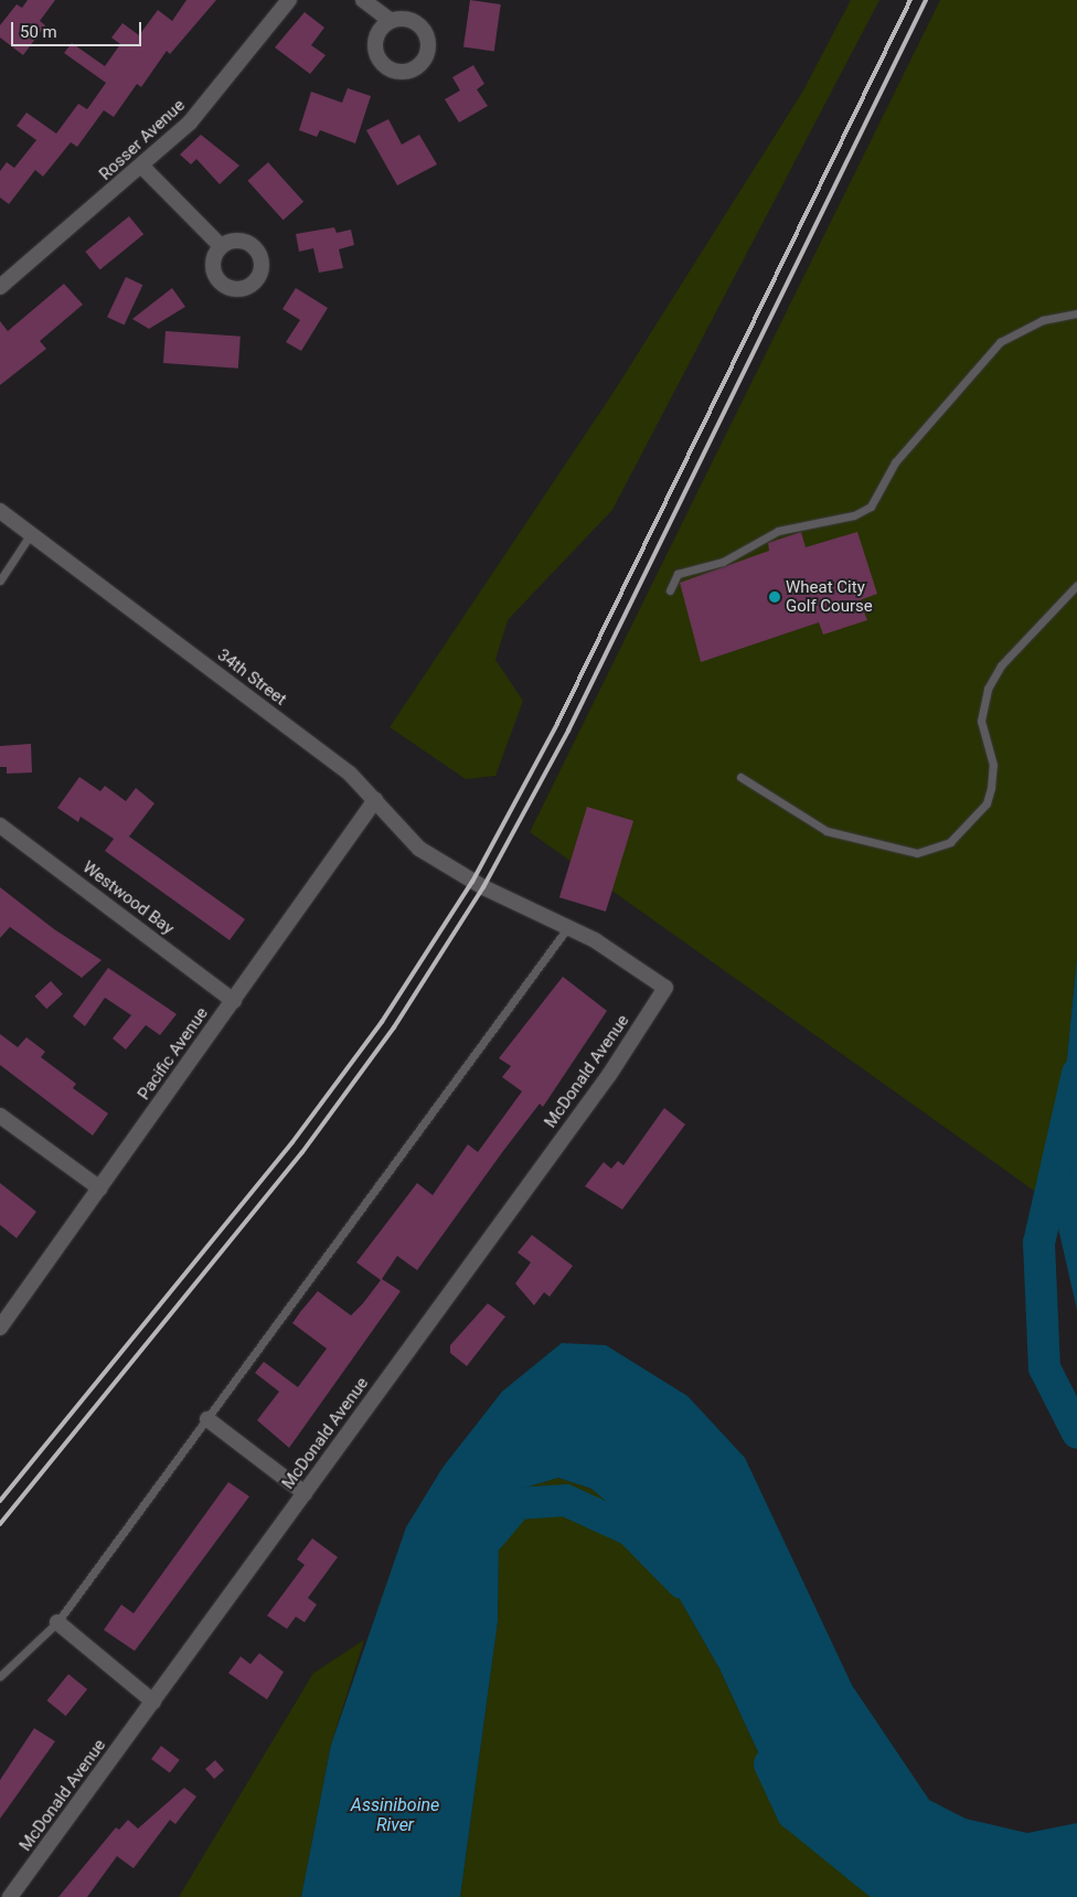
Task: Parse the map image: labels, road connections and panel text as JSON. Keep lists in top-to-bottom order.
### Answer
{
  "streets": {
    "street": [
      "Rosser Avenue",
      "34th Street",
      "Westwood Bay",
      "Pacific Avenue",
      "McDonald Avenue"
    ]
  },
  "crossings": [
    ["34th Street", "Pacific Avenue"],
    ["34th Street", "McDonald Avenue"],
    ["Westwood Bay", "Pacific Avenue"]
  ],
  "water": ["Assiniboine River"],
  "places": ["Wheat City Golf Course"],
  "scale_bar": "50 m"
}
